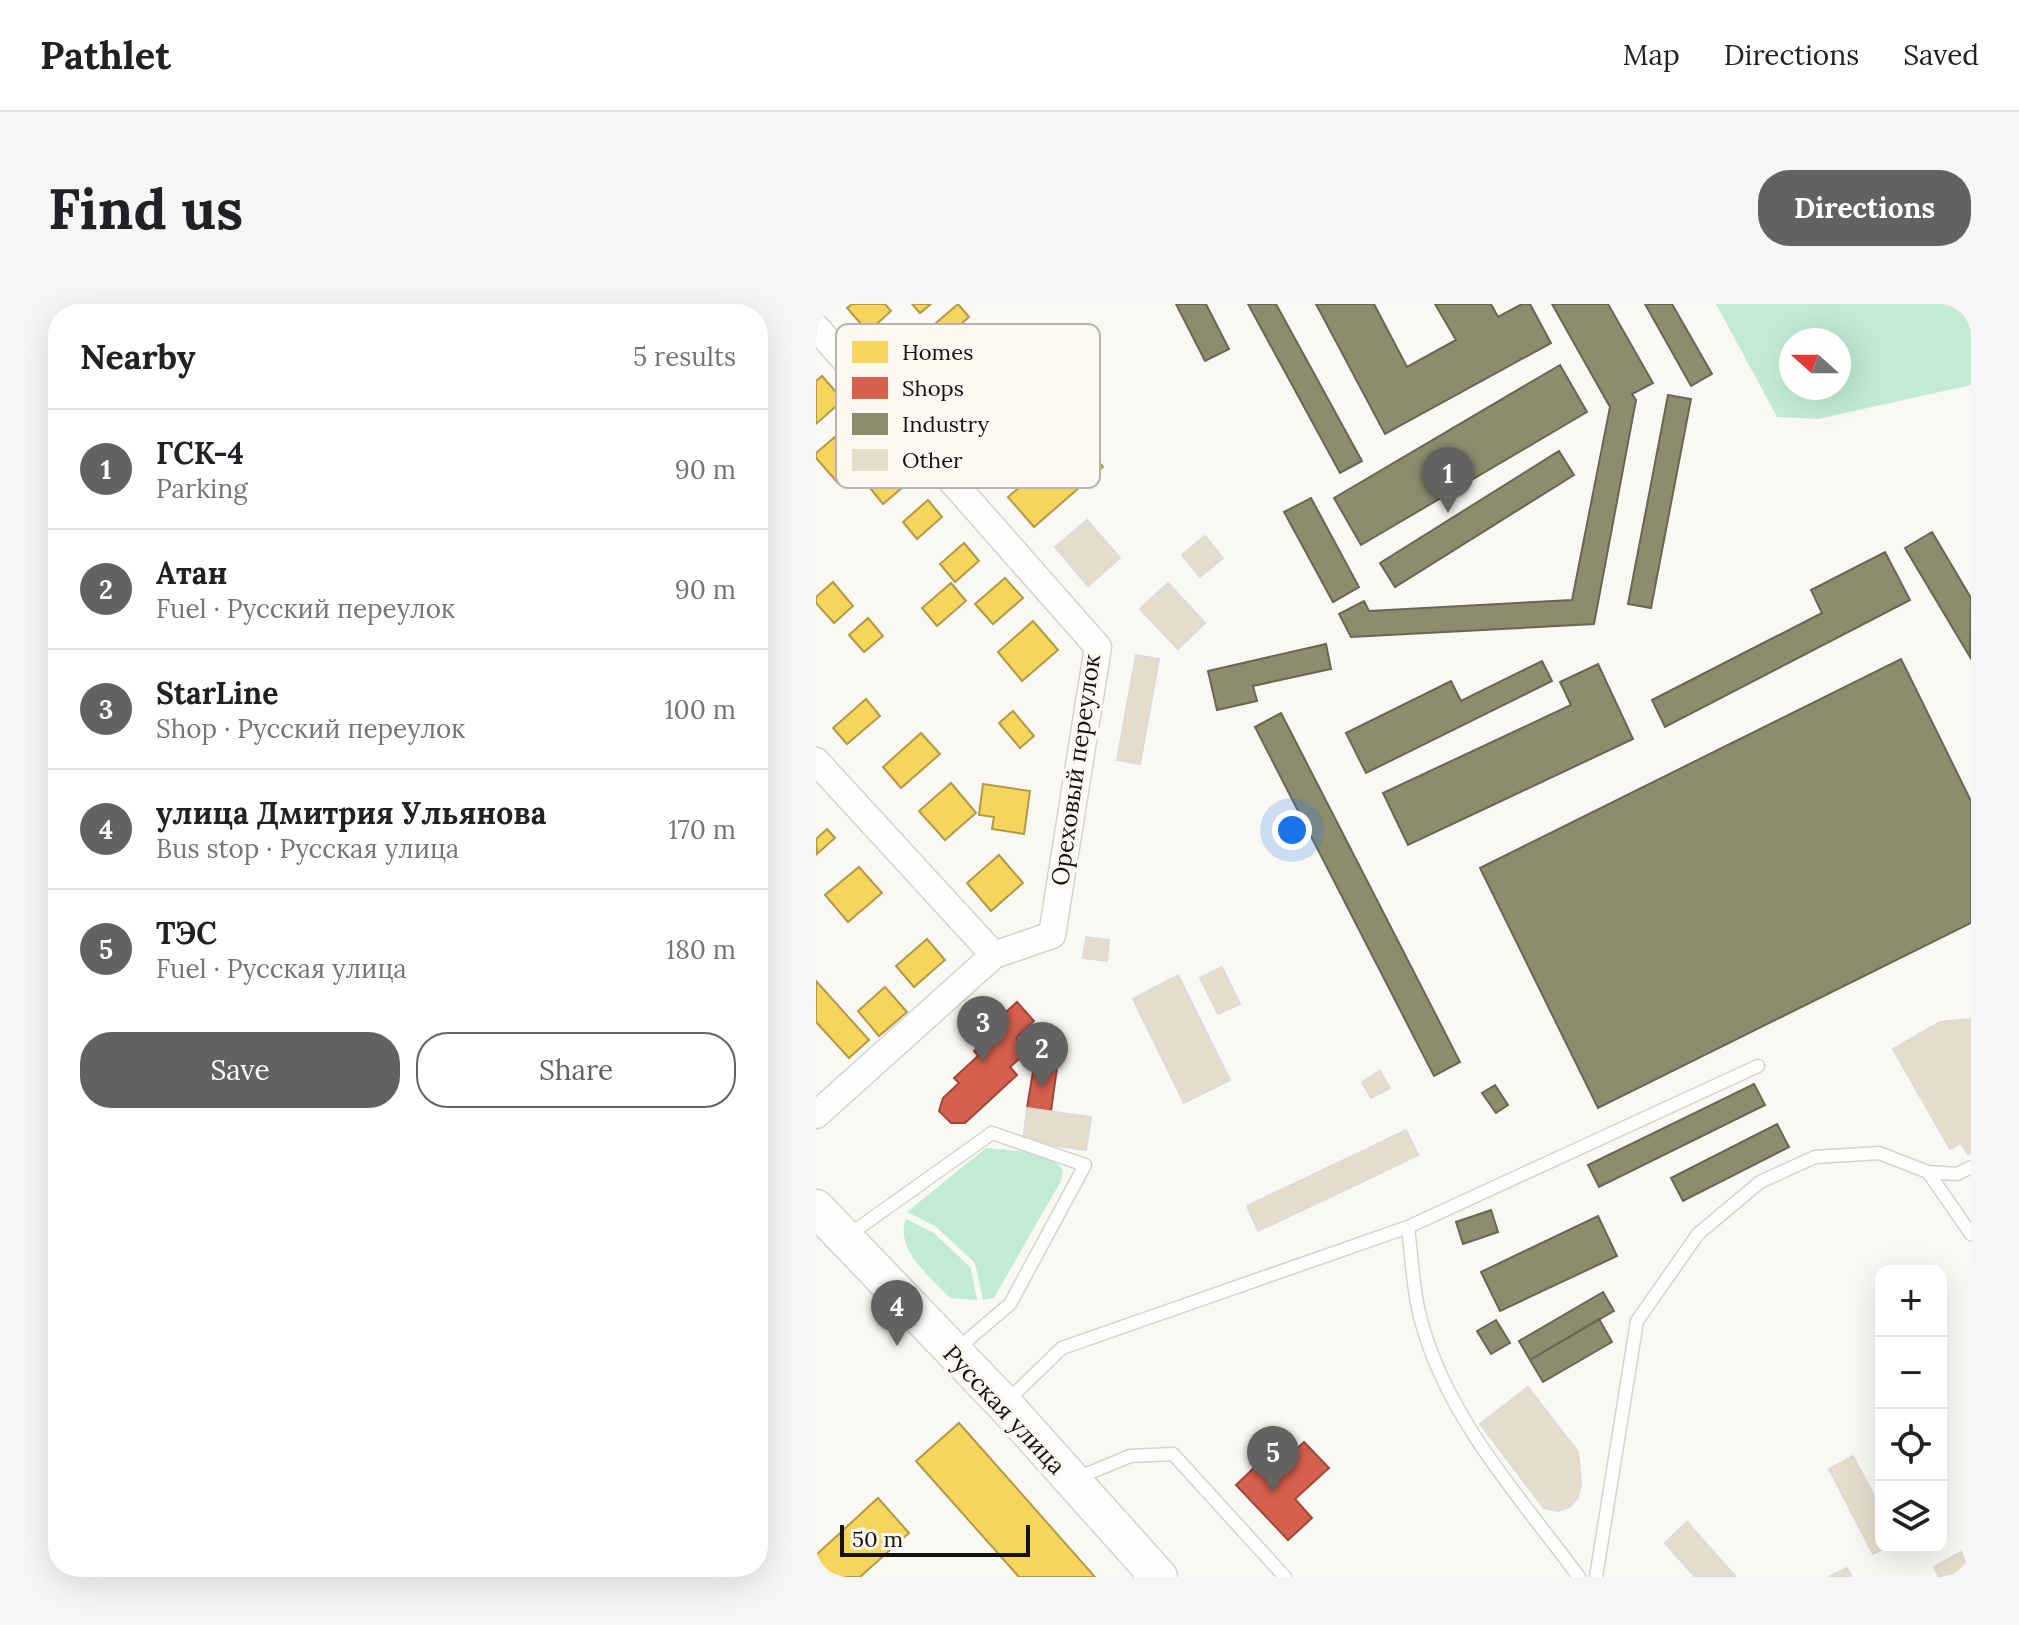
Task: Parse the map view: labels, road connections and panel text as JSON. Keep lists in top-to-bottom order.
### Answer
{
  "streets": {
    "main road": ["Русская улица"],
    "street": ["Ореховый переулок"]
  },
  "legend": [
    "Homes",
    "Shops",
    "Industry",
    "Other"
  ],
  "scale_bar": "50 m",
  "north": "left",
  "page": {
    "header": "Pathlet",
    "nav": ["Map", "Directions", "Saved"],
    "buttons": [
      "Directions",
      ["Save", "Share"]
    ],
    "title": "Find us",
    "heading": ["Nearby", "5 results"],
    "list": [
      {
        "mark": "1",
        "name": "ГСК-4",
        "note": "Parking",
        "value": "90 m"
      },
      {
        "mark": "2",
        "name": "Атан",
        "note": "Fuel · Русский переулок",
        "value": "90 m"
      },
      {
        "mark": "3",
        "name": "StarLine",
        "note": "Shop · Русский переулок",
        "value": "100 m"
      },
      {
        "mark": "4",
        "name": "улица Дмитрия Ульянова",
        "note": "Bus stop · Русская улица",
        "value": "170 m"
      },
      {
        "mark": "5",
        "name": "ТЭС",
        "note": "Fuel · Русская улица",
        "value": "180 m"
      }
    ],
    "pins": [
      "1",
      "3",
      "2",
      "4",
      "5"
    ],
    "map_buttons": ["+", "−"],
    "scale": "50 m"
  }
}
